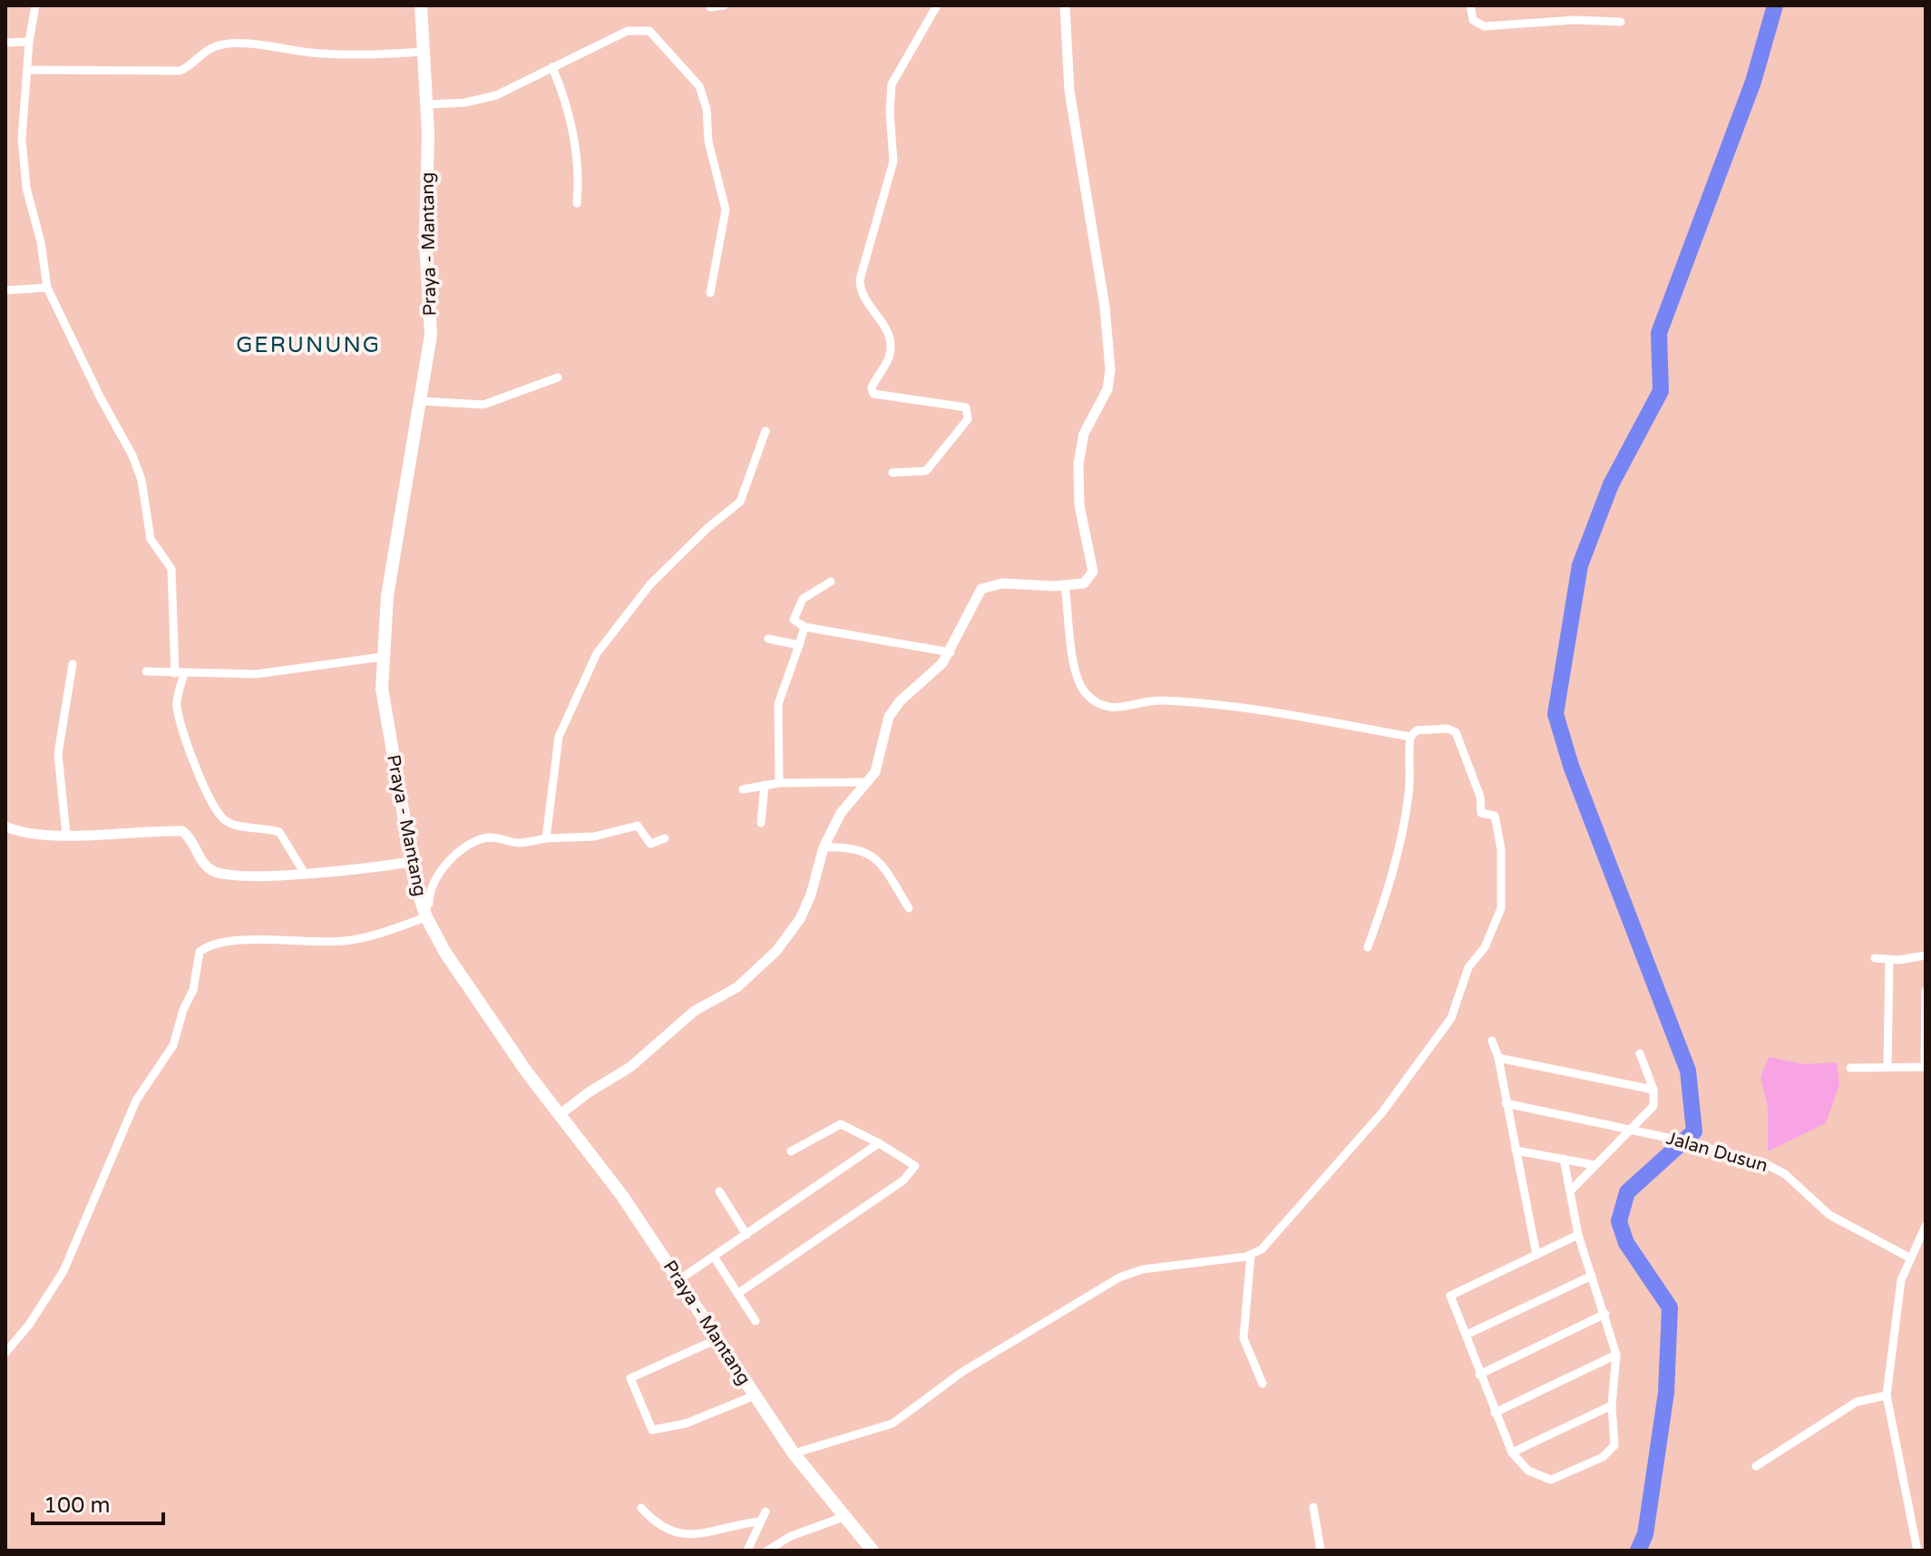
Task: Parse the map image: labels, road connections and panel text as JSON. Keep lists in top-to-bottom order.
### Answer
{
  "streets": {
    "main road": ["Praya - Mantang"],
    "street": ["Jalan Dusun"]
  },
  "districts": ["GERUNUNG"],
  "scale_bar": "100 m"
}
